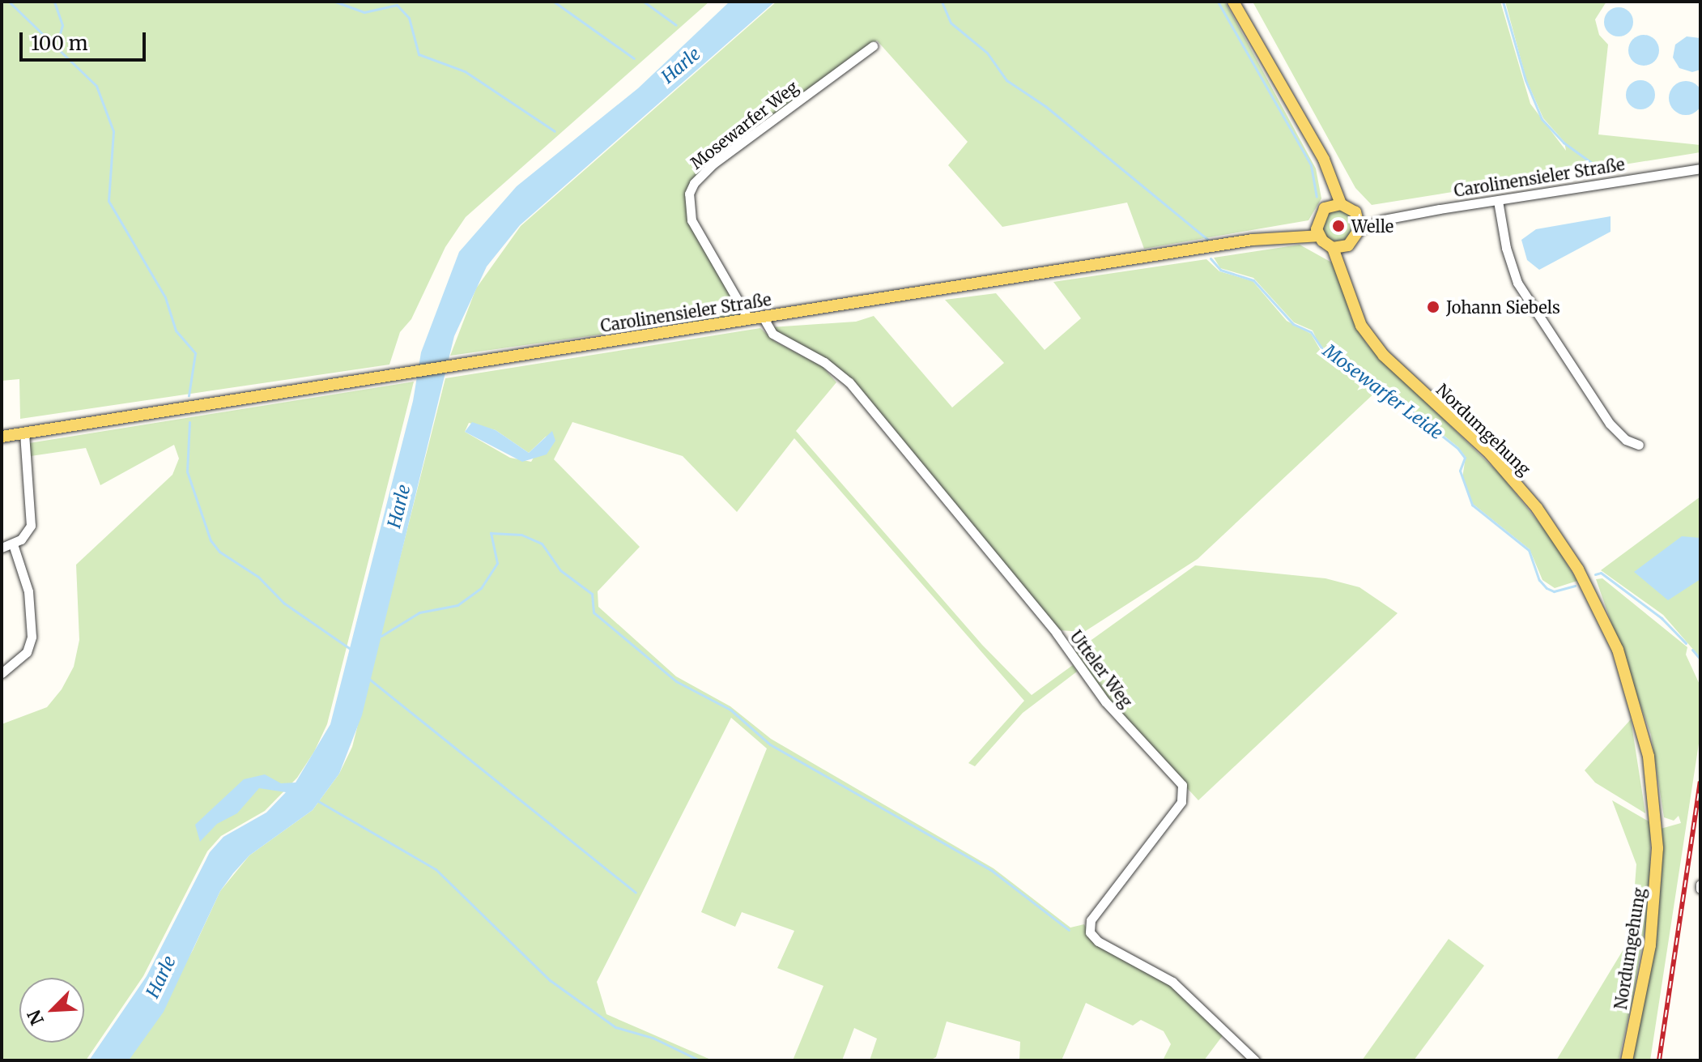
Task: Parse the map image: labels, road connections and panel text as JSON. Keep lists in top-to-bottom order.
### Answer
{
  "streets": {
    "main road": ["Carolinensieler Straße", "Nordumgehung"],
    "street": ["Mosewarfer Weg", "Utteler Weg"]
  },
  "crossings": [
    ["Mosewarfer Weg", "Carolinensieler Straße"],
    ["Carolinensieler Straße", "Nordumgehung"],
    ["Carolinensieler Straße", "Utteler Weg"]
  ],
  "water": ["Harle", "Mosewarfer Leide"],
  "places": ["Welle", "Johann Siebels"],
  "scale_bar": "100 m",
  "north": "bottom left"
}
